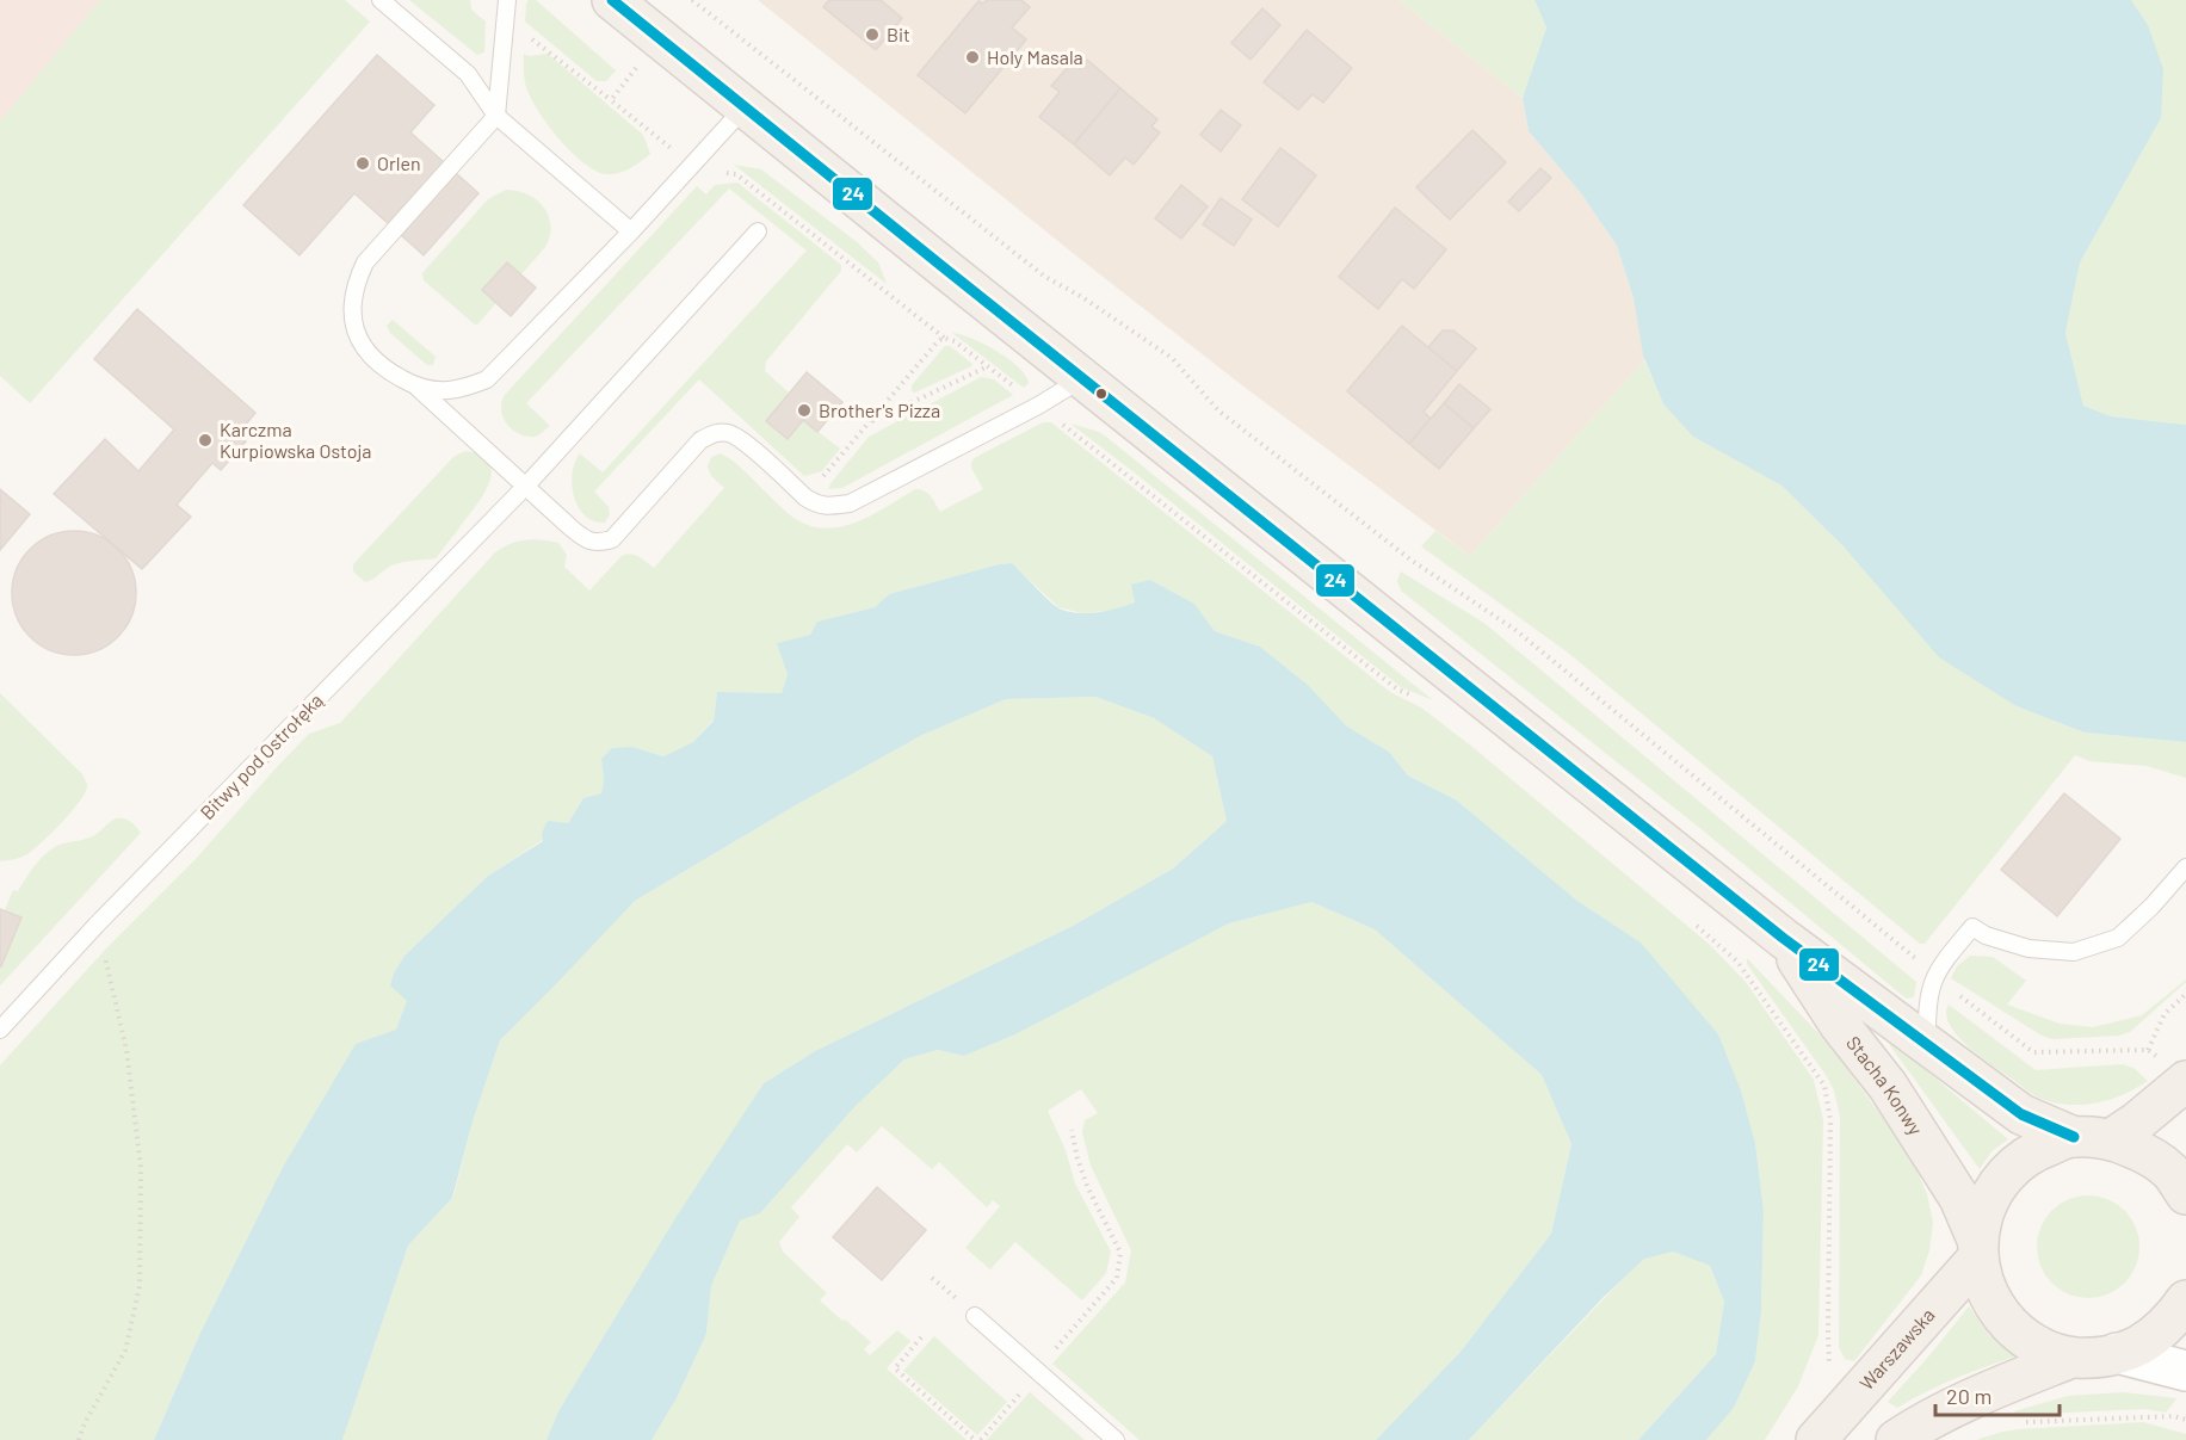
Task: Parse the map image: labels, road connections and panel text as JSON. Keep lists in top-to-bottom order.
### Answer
{
  "streets": {
    "main road": ["Stacha Konwy", "Warszawska"],
    "lane": ["Bitwy pod Ostrołęką"]
  },
  "crossings": [
    ["Stacha Konwy", "Warszawska"]
  ],
  "places": [
    "Bit",
    "Holy Masala",
    "Orlen",
    "Brother's Pizza",
    "Karczma Kurpiowska Ostoja"
  ],
  "lines": ["transit line 24"],
  "scale_bar": "20 m"
}
